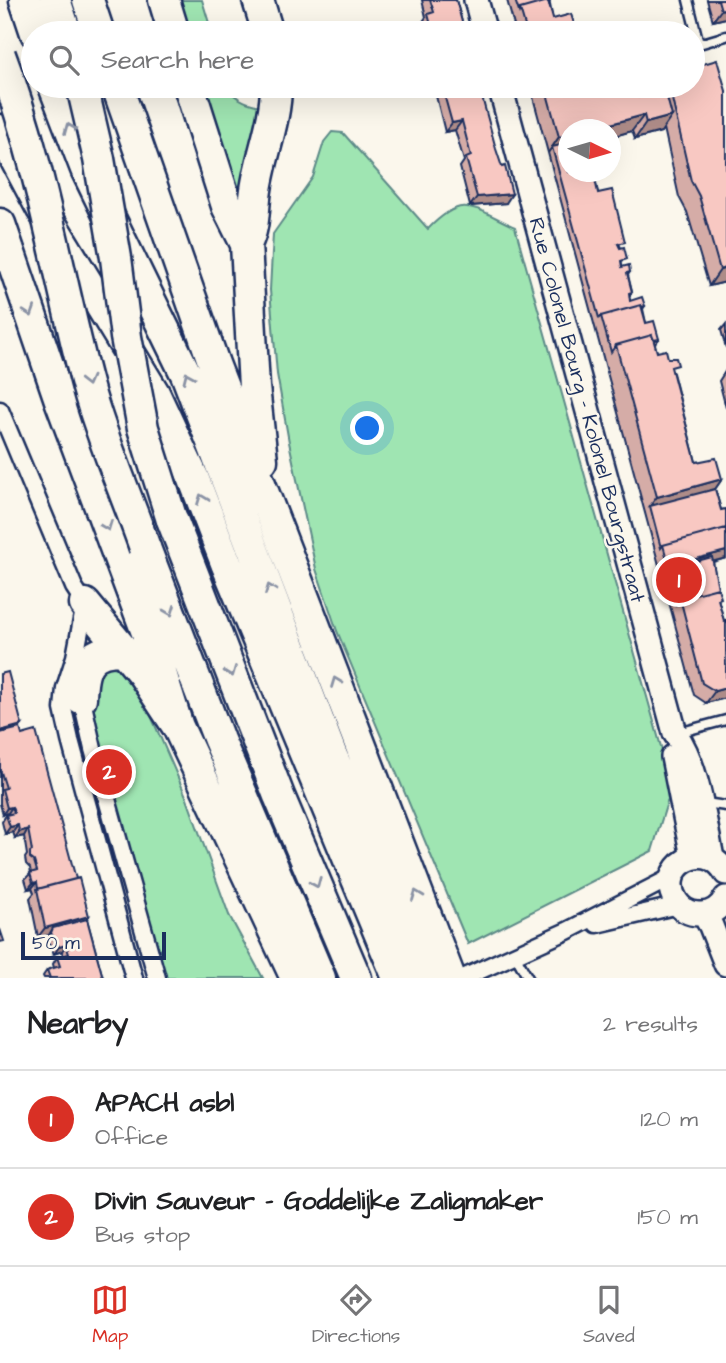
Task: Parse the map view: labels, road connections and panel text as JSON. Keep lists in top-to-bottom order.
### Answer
{
  "streets": {
    "street": ["Rue Colonel Bourg - Kolonel Bourgstraat"]
  },
  "scale_bar": "50 m",
  "north": "right",
  "page": {
    "search": "Search here",
    "pins": ["1", "2"],
    "scale": "50 m",
    "heading": ["Nearby", "2 results"],
    "list": [
      {
        "mark": "1",
        "name": "APACH asbl",
        "note": "Office",
        "value": "120 m"
      },
      {
        "mark": "2",
        "name": "Divin Sauveur - Goddelijke Zaligmaker",
        "note": "Bus stop",
        "value": "150 m"
      }
    ],
    "nav": ["Map", "Directions", "Saved"]
  }
}
